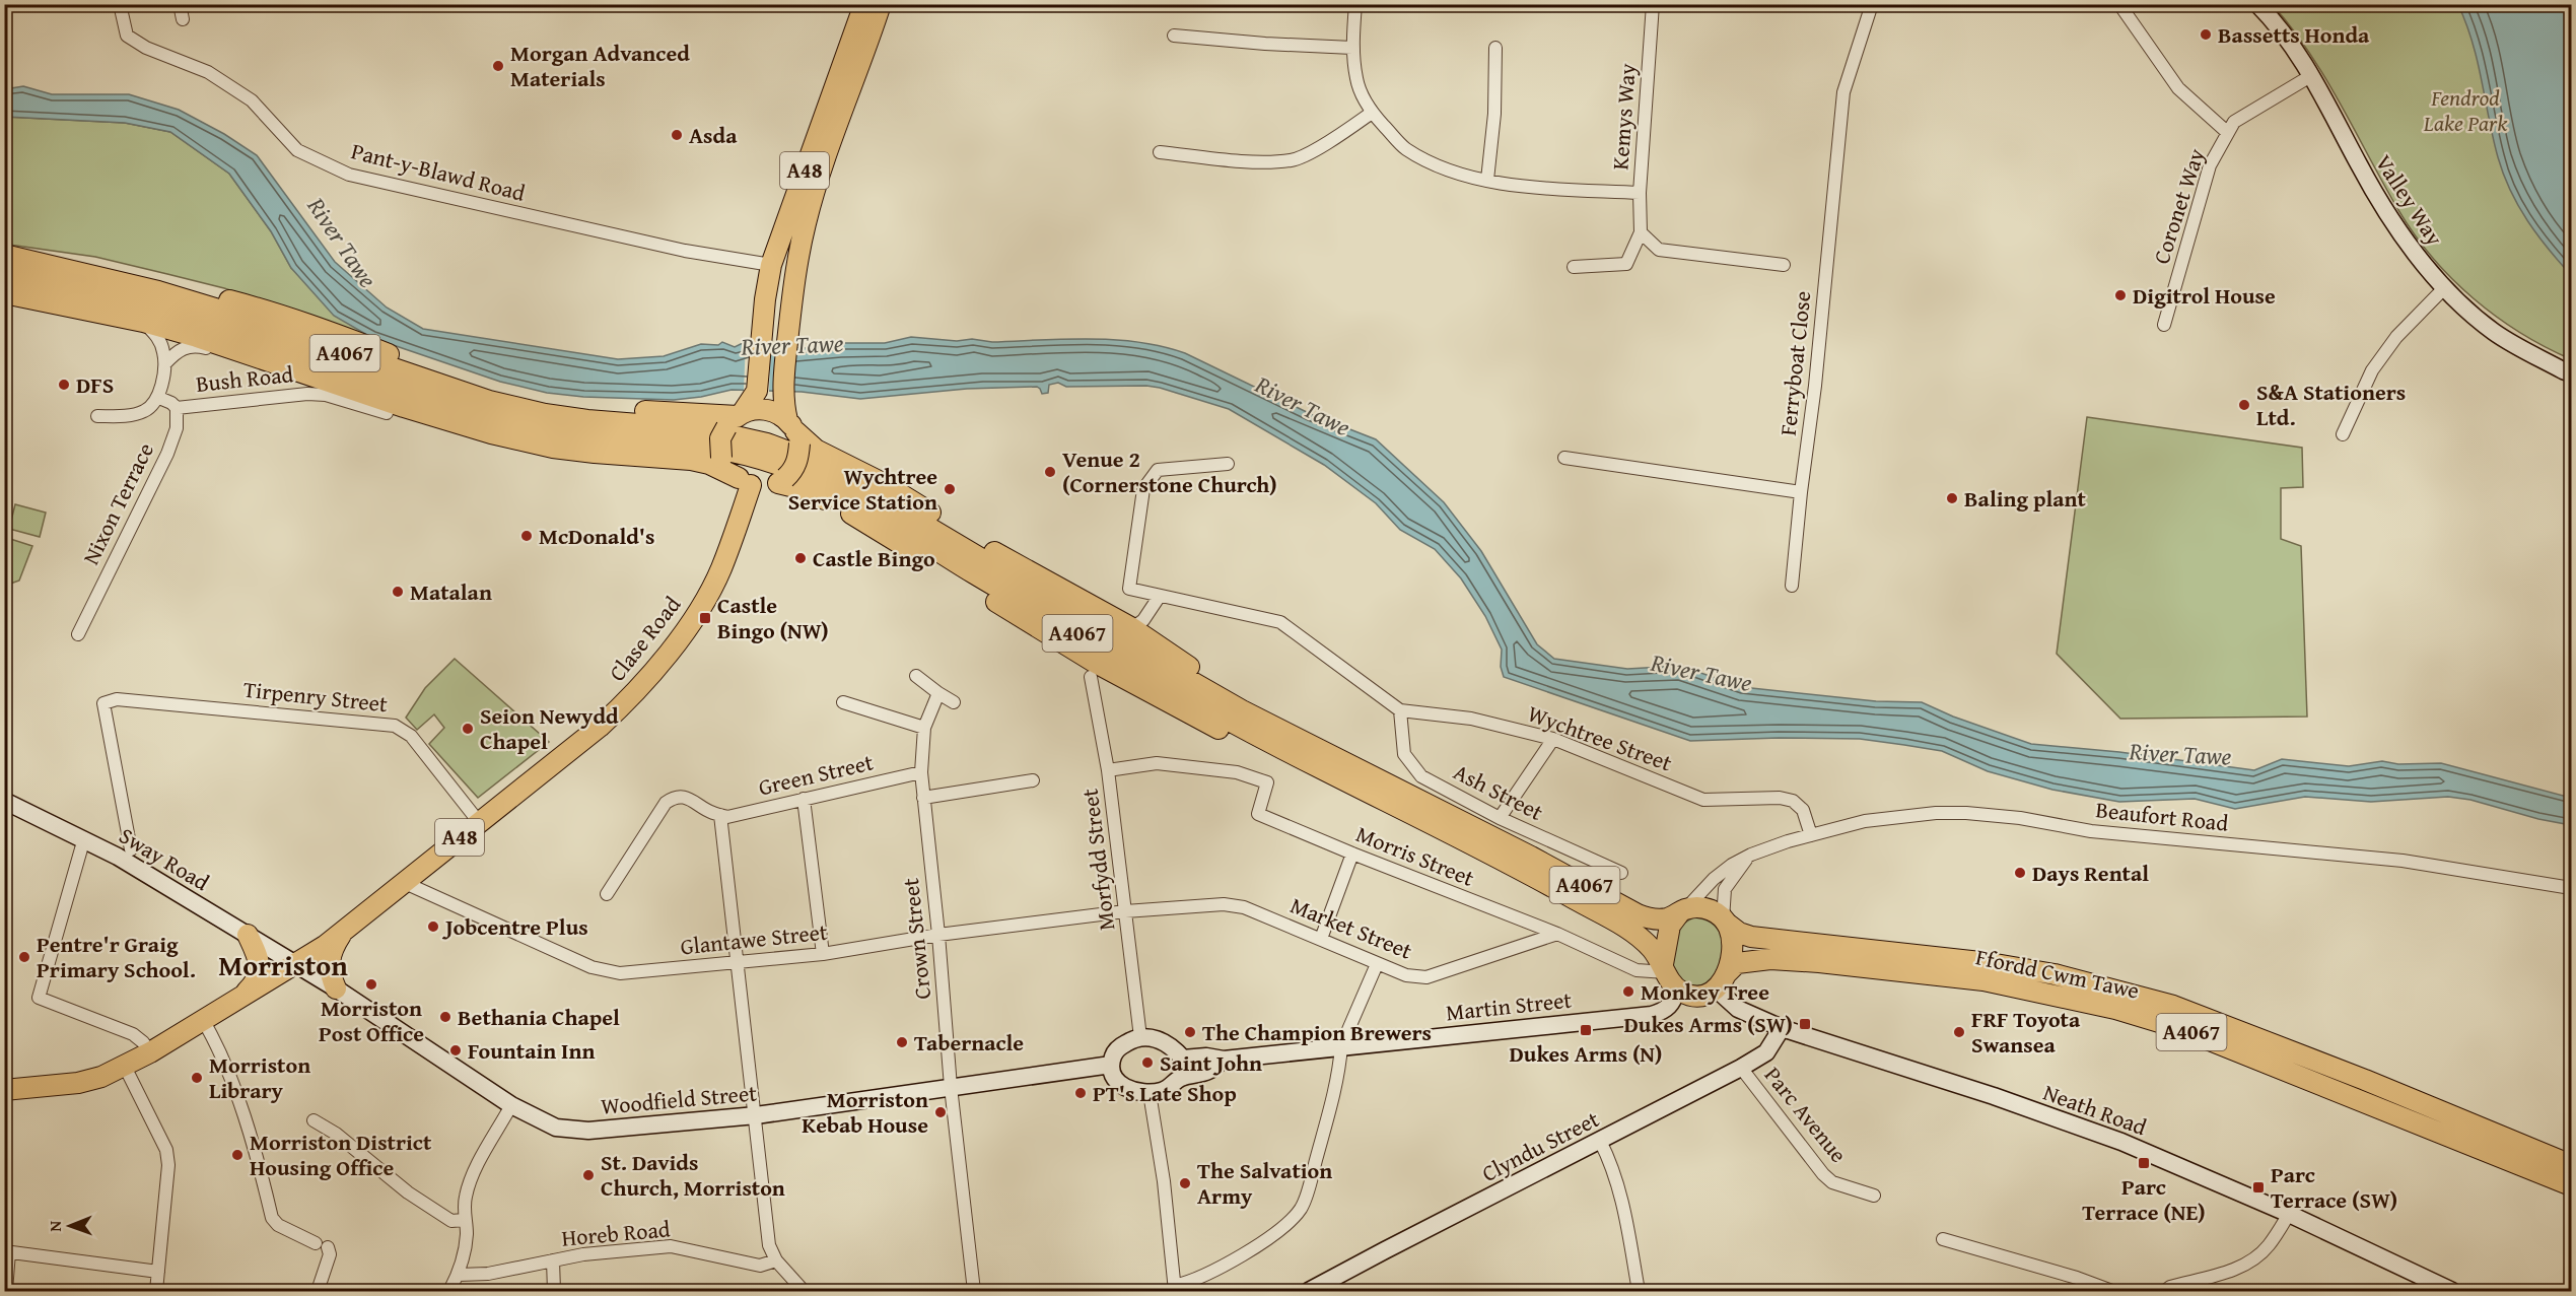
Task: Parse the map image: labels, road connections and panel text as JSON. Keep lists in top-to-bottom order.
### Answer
{
  "streets": {
    "main road": [
      "A48",
      "Valley Way",
      "A4067",
      "Clase Road",
      "Sway Road",
      "Ffordd Cwm Tawe",
      "Martin Street",
      "Woodfield Street",
      "Neath Road",
      "Clyndu Street"
    ],
    "street": [
      "Kemys Way",
      "Pant-y-Blawd Road",
      "Coronet Way",
      "Ferryboat Close",
      "Bush Road",
      "Nixon Terrace",
      "Tirpenry Street",
      "Wychtree Street",
      "Green Street",
      "Ash Street",
      "Beaufort Road",
      "Morris Street",
      "Morfydd Street",
      "Market Street",
      "Glantawe Street",
      "Crown Street",
      "Parc Avenue",
      "Horeb Road"
    ]
  },
  "crossings": [
    ["A48", "Pant-y-Blawd Road"],
    ["A48", "Clase Road"],
    ["A48", "Sway Road"],
    ["A48", "Woodfield Street"],
    ["Valley Way", "Coronet Way"],
    ["A4067", "Beaufort Road"],
    ["A4067", "Ffordd Cwm Tawe"],
    ["A4067", "Martin Street"],
    ["A4067", "Neath Road"],
    ["Bush Road", "Nixon Terrace"],
    ["Clase Road", "Tirpenry Street"],
    ["Clase Road", "Sway Road"],
    ["Clase Road", "Glantawe Street"],
    ["Clase Road", "Woodfield Street"],
    ["Wychtree Street", "Ash Street"],
    ["Wychtree Street", "Beaufort Road"],
    ["Green Street", "Crown Street"],
    ["Beaufort Road", "Ffordd Cwm Tawe"],
    ["Beaufort Road", "Martin Street"],
    ["Beaufort Road", "Neath Road"],
    ["Morris Street", "Morfydd Street"],
    ["Morris Street", "Market Street"],
    ["Sway Road", "Woodfield Street"],
    ["Morfydd Street", "Market Street"],
    ["Morfydd Street", "Glantawe Street"],
    ["Morfydd Street", "Woodfield Street"],
    ["Market Street", "Glantawe Street"],
    ["Glantawe Street", "Crown Street"],
    ["Crown Street", "Woodfield Street"],
    ["Ffordd Cwm Tawe", "Martin Street"],
    ["Ffordd Cwm Tawe", "Neath Road"],
    ["Martin Street", "Neath Road"],
    ["Neath Road", "Clyndu Street"],
    ["Parc Avenue", "Clyndu Street"]
  ],
  "districts": ["Morriston"],
  "water": ["River Tawe"],
  "parks": ["Fendrod Lake Park"],
  "places": {
    "other": [
      "Bassetts Honda",
      "Morgan Advanced Materials",
      "Asda",
      "Digitrol House",
      "DFS",
      "S&A Stationers Ltd.",
      "Venue 2 (Cornerstone Church)",
      "Wychtree Service Station",
      "Baling plant",
      "McDonald's",
      "Castle Bingo",
      "Matalan",
      "Seion Newydd Chapel",
      "Days Rental",
      "Jobcentre Plus",
      "Pentre'r Graig Primary School.",
      "Morriston Post Office",
      "Monkey Tree",
      "Bethania Chapel",
      "The Champion Brewers",
      "FRF Toyota Swansea",
      "Tabernacle",
      "Fountain Inn",
      "Saint John",
      "Morriston Library",
      "PT's Late Shop",
      "Morriston Kebab House",
      "Morriston District Housing Office",
      "St. Davids Church, Morriston",
      "The Salvation Army"
    ],
    "transit": [
      "Castle Bingo (NW)",
      "Dukes Arms (SW)",
      "Dukes Arms (N)",
      "Parc Terrace (NE)",
      "Parc Terrace (SW)"
    ]
  },
  "north": "left"
}
